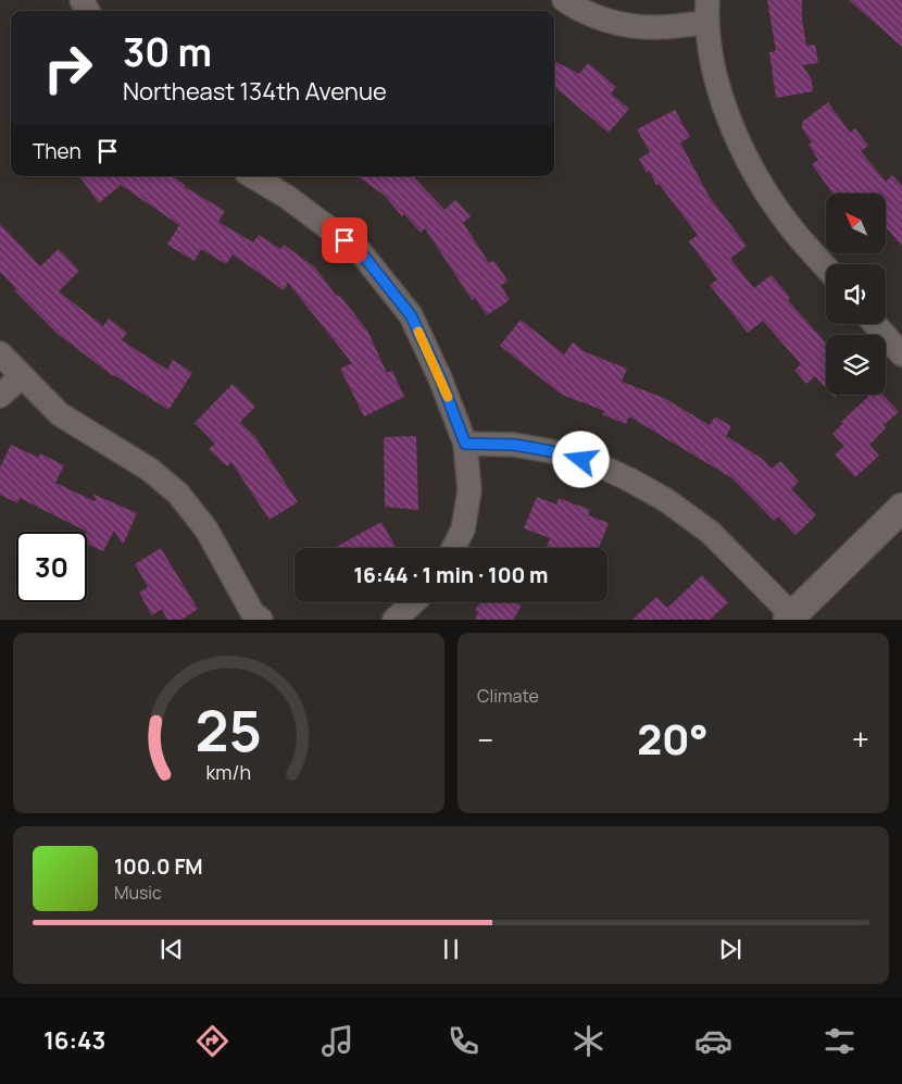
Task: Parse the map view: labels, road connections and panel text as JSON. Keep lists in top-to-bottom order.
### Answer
{
  "north": "top left",
  "page": {
    "turn": ["30 m", "Northeast 134th Avenue"],
    "then": "Then",
    "limit": "30",
    "trip": "16:44 · 1 min · 100 m",
    "tile": "Climate",
    "heat": ["−", "20°", "+"],
    "song": ["100.0 FM", "Music"],
    "tabs": "16:43",
    "gauge": ["25", "km/h"]
  }
}
